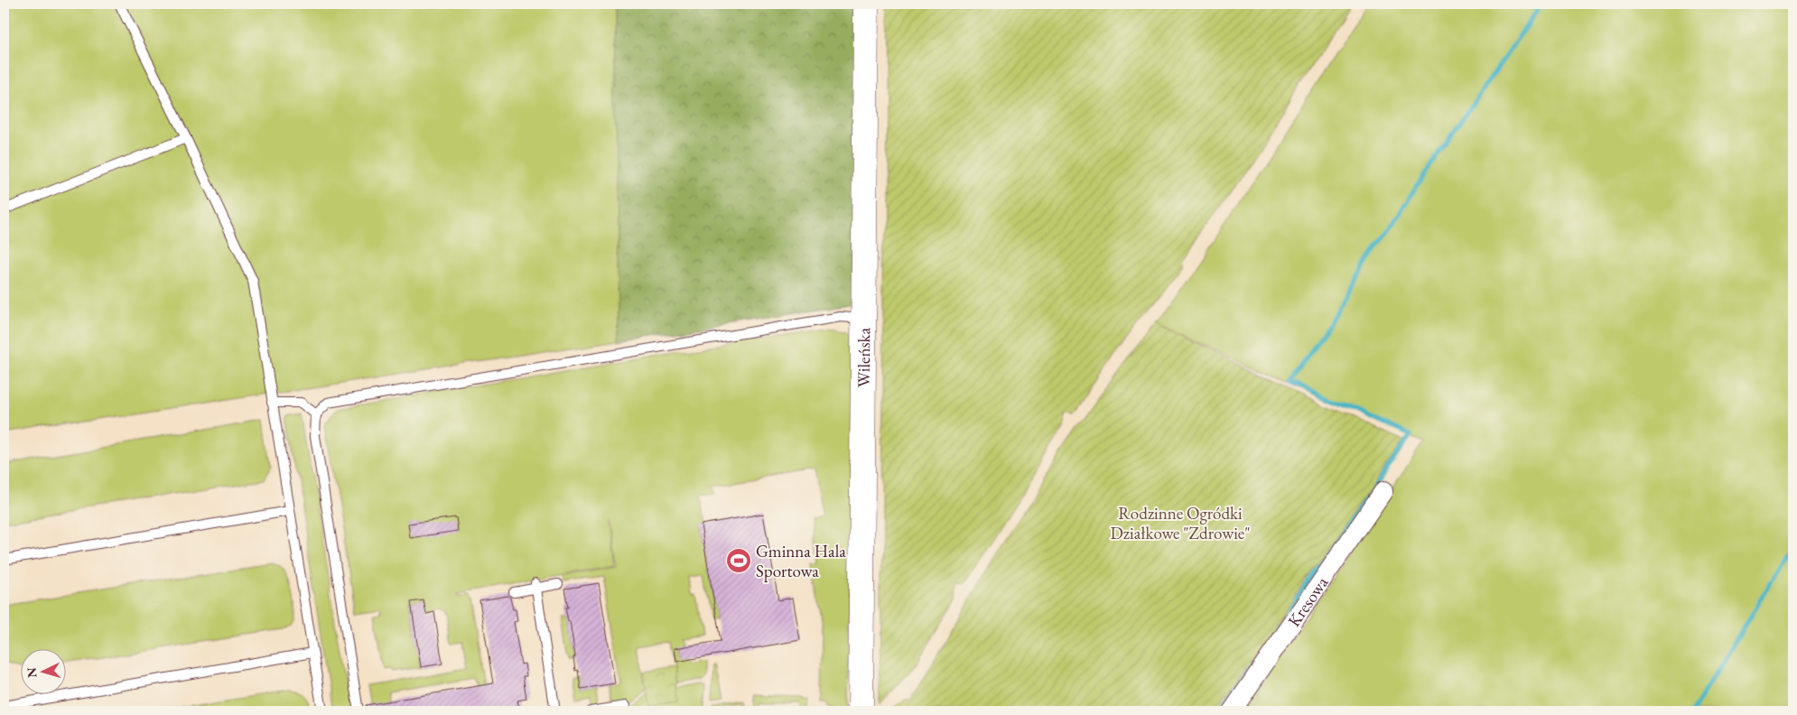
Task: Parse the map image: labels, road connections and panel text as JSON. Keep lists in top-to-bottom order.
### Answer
{
  "streets": {
    "street": ["Wileńska", "Kresowa"]
  },
  "parks": ["Rodzinne Ogródki Działkowe \"Zdrowie\""],
  "places": {
    "sports": ["Gminna Hala Sportowa"]
  },
  "north": "left"
}
